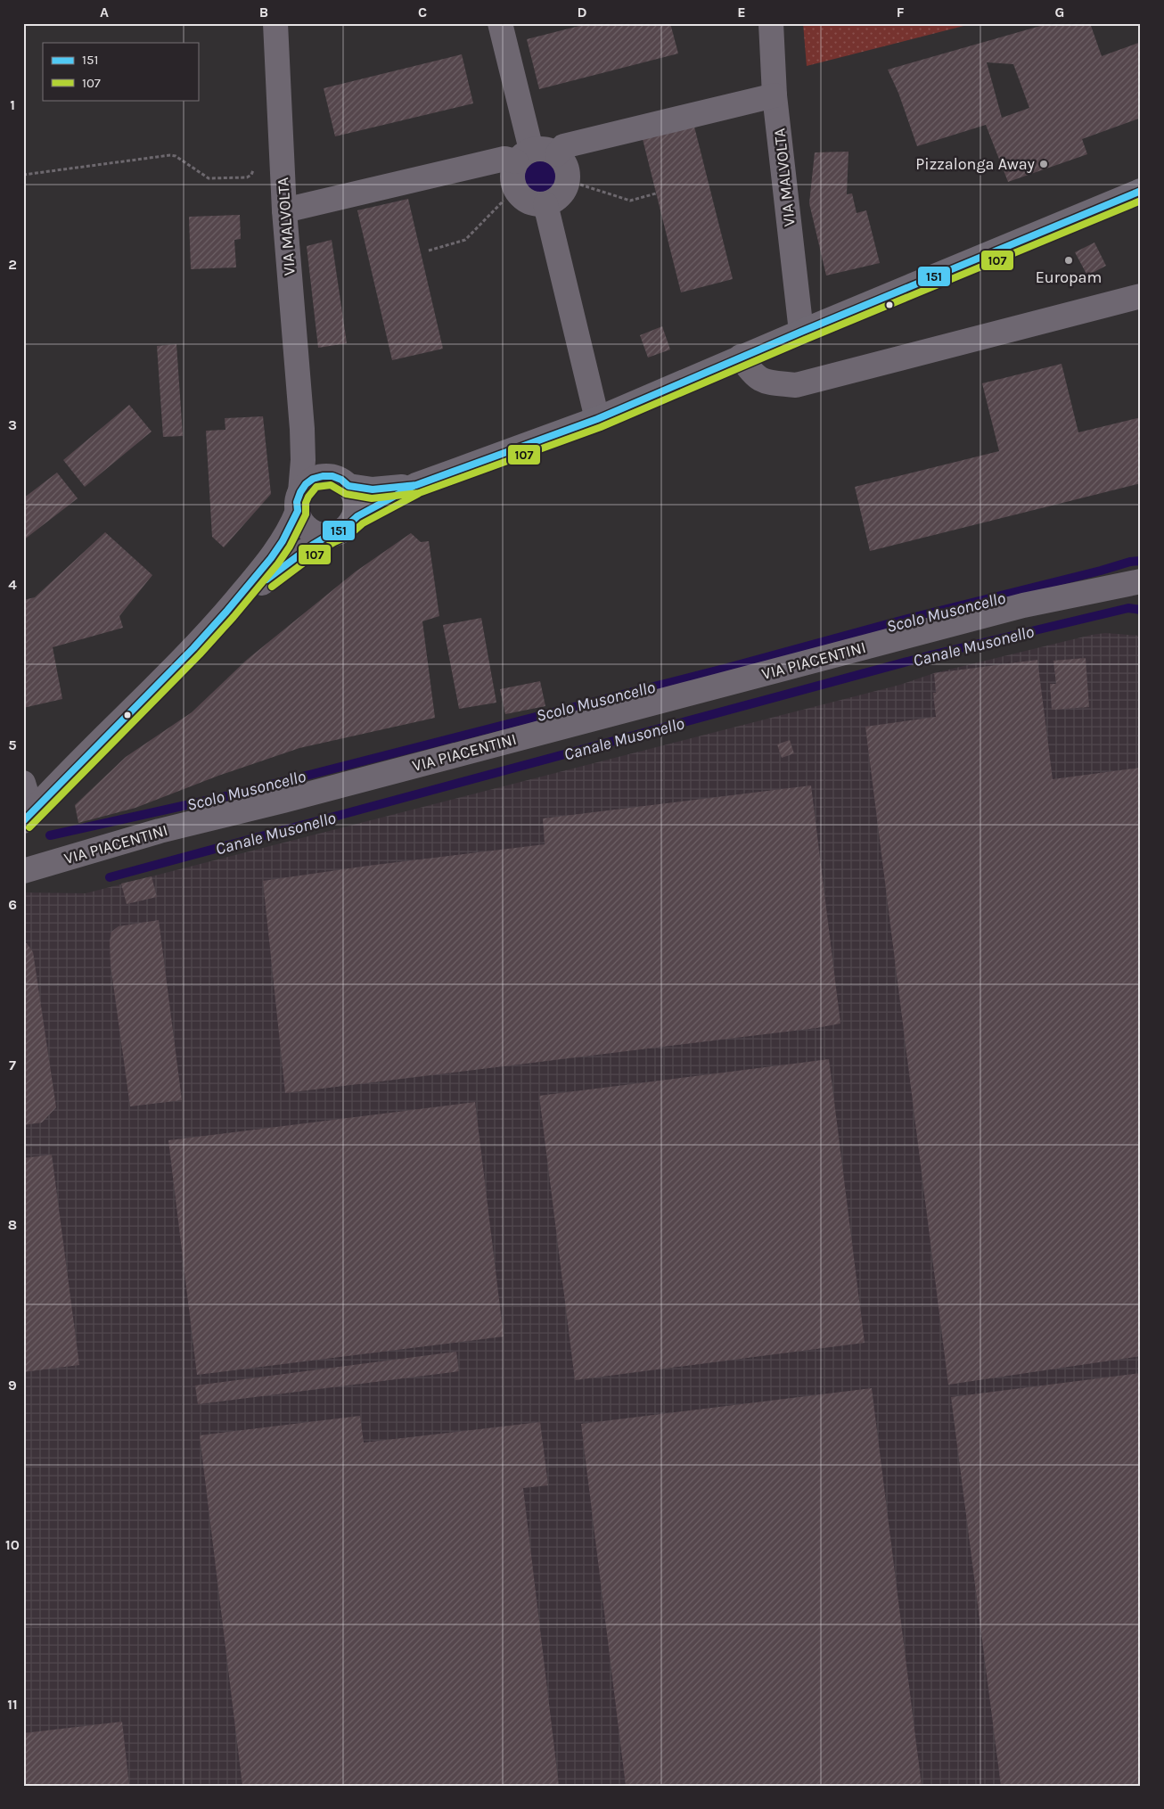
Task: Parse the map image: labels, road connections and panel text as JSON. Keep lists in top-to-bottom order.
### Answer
{
  "streets": {
    "street": ["VIA MALVOLTA", "VIA PIACENTINI"]
  },
  "water": ["Scolo Musoncello", "Canale Musonello"],
  "places": ["Pizzalonga Away", "Europam"],
  "lines": ["transit line 151", "transit line 107"],
  "legend": ["151", "107"],
  "grid": {
    "columns": [
      "A",
      "B",
      "C",
      "D",
      "E",
      "F",
      "G"
    ],
    "rows": [
      "1",
      "2",
      "3",
      "4",
      "5",
      "6",
      "7",
      "8",
      "9",
      "10",
      "11"
    ]
  }
}
